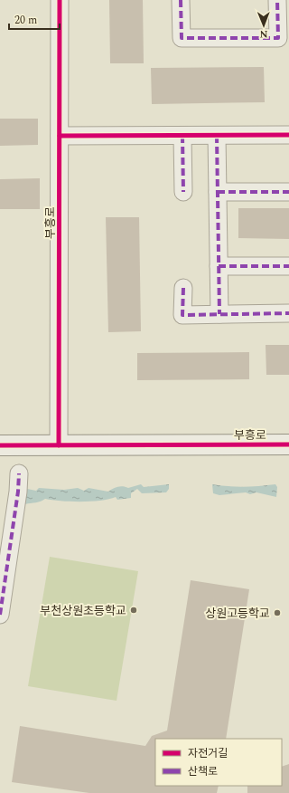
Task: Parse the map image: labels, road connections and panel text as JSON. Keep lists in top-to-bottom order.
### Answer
{
  "streets": {
    "street": ["부흥로"]
  },
  "places": ["부천상원초등학교", "상원고등학교"],
  "legend": ["자전거길", "산책로"],
  "scale_bar": "20 m",
  "north": "bottom"
}
